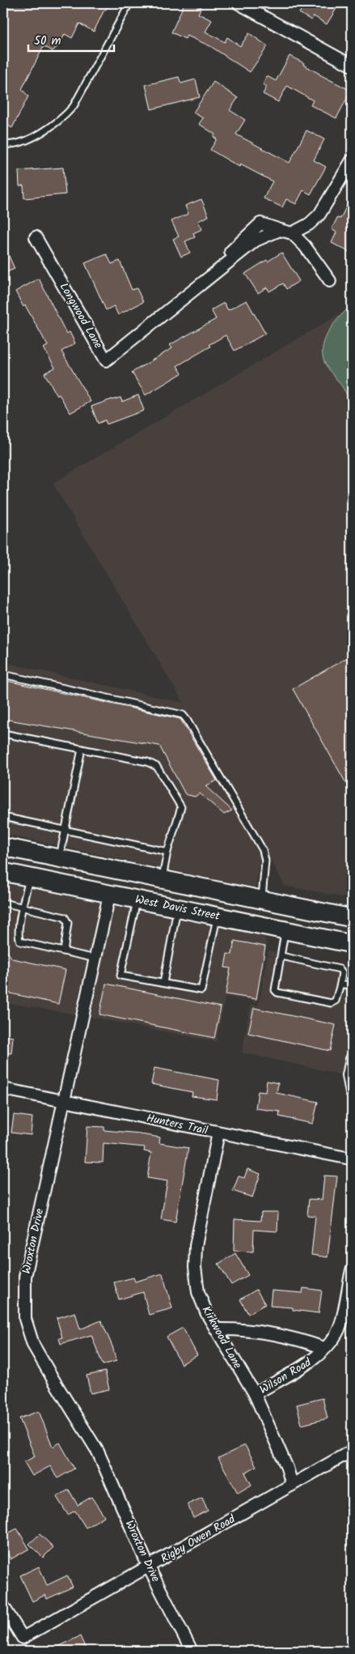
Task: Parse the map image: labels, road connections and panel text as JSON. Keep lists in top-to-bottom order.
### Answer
{
  "streets": {
    "main road": ["West Davis Street"],
    "street": [
      "Longwood Lane",
      "Hunters Trail",
      "Wroxton Drive",
      "Kirkwood Lane",
      "Wilson Road",
      "Rigby Owen Road"
    ]
  },
  "crossings": [
    ["West Davis Street", "Wroxton Drive"],
    ["Hunters Trail", "Wroxton Drive"],
    ["Hunters Trail", "Kirkwood Lane"],
    ["Wroxton Drive", "Rigby Owen Road"],
    ["Kirkwood Lane", "Wilson Road"],
    ["Kirkwood Lane", "Rigby Owen Road"]
  ],
  "scale_bar": "50 m"
}
